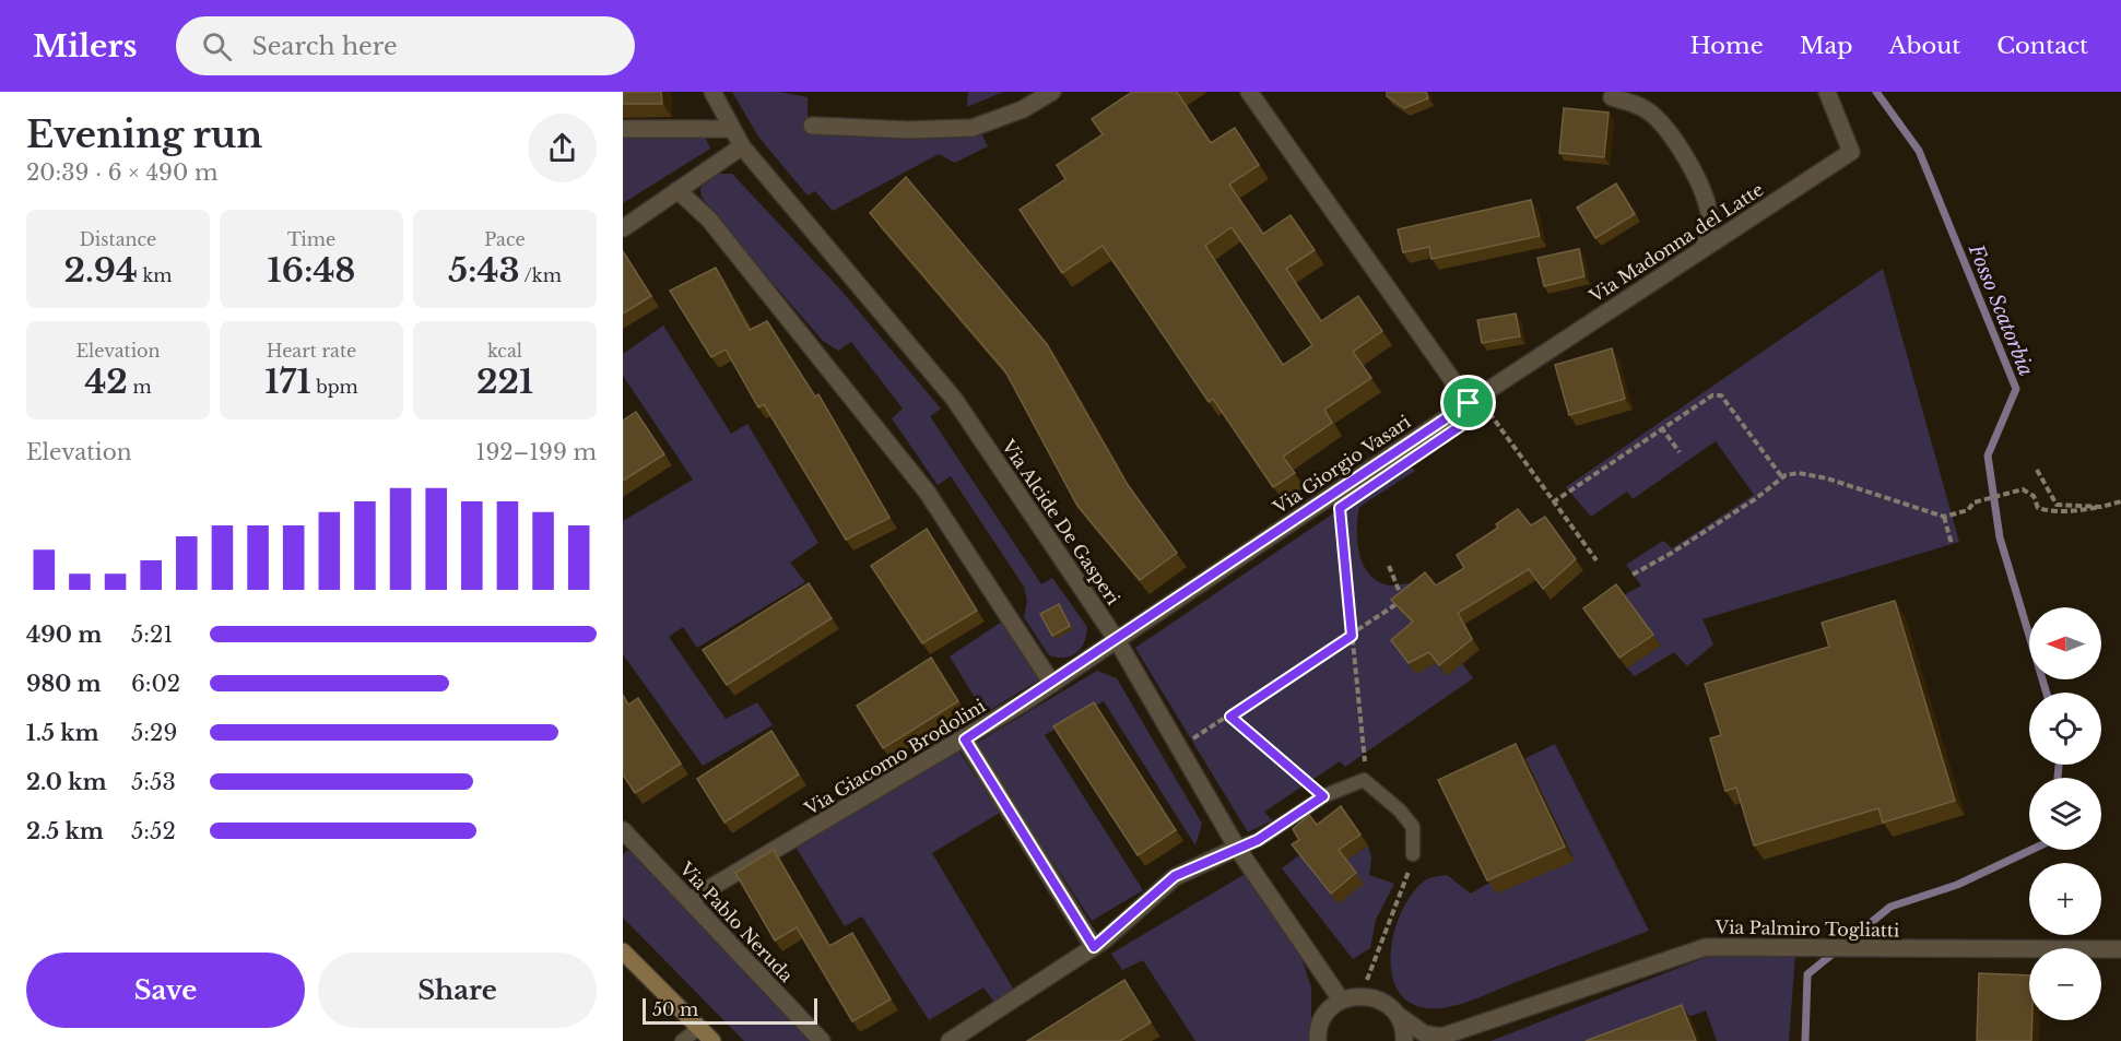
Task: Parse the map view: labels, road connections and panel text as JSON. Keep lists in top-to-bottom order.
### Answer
{
  "streets": {
    "street": [
      "Via Madonna del Latte",
      "Via Giorgio Vasari",
      "Via Alcide De Gasperi",
      "Via Giacomo Brodolini",
      "Via Pablo Neruda",
      "Via Palmiro Togliatti"
    ]
  },
  "crossings": [
    ["Via Madonna del Latte", "Via Giorgio Vasari"],
    ["Via Giorgio Vasari", "Via Alcide De Gasperi"],
    ["Via Giorgio Vasari", "Via Giacomo Brodolini"],
    ["Via Alcide De Gasperi", "Via Giacomo Brodolini"],
    ["Via Giacomo Brodolini", "Via Pablo Neruda"]
  ],
  "water": ["Fosso Scatorbia"],
  "scale_bar": "50 m",
  "north": "left",
  "page": {
    "header": "Milers",
    "search": "Search here",
    "nav": [
      "Home",
      "Map",
      "About",
      "Contact"
    ],
    "heading": ["Evening run", "20:39 · 6 × 490 m"],
    "stats": [
      ["Distance", "2.94 km"],
      ["Time", "16:48"],
      ["Pace", "5:43 /km"],
      ["Elevation", "42 m"],
      ["Heart rate", "171 bpm"],
      ["kcal", "221"]
    ],
    "chart": ["Elevation", "192–199 m"],
    "map_buttons": ["+", "−"],
    "list": [
      {
        "name": "490 m",
        "note": "5:21"
      },
      {
        "name": "980 m",
        "note": "6:02"
      },
      {
        "name": "1.5 km",
        "note": "5:29"
      },
      {
        "name": "2.0 km",
        "note": "5:53"
      },
      {
        "name": "2.5 km",
        "note": "5:52"
      }
    ],
    "buttons": ["Save", "Share"],
    "scale": "50 m"
  }
}
